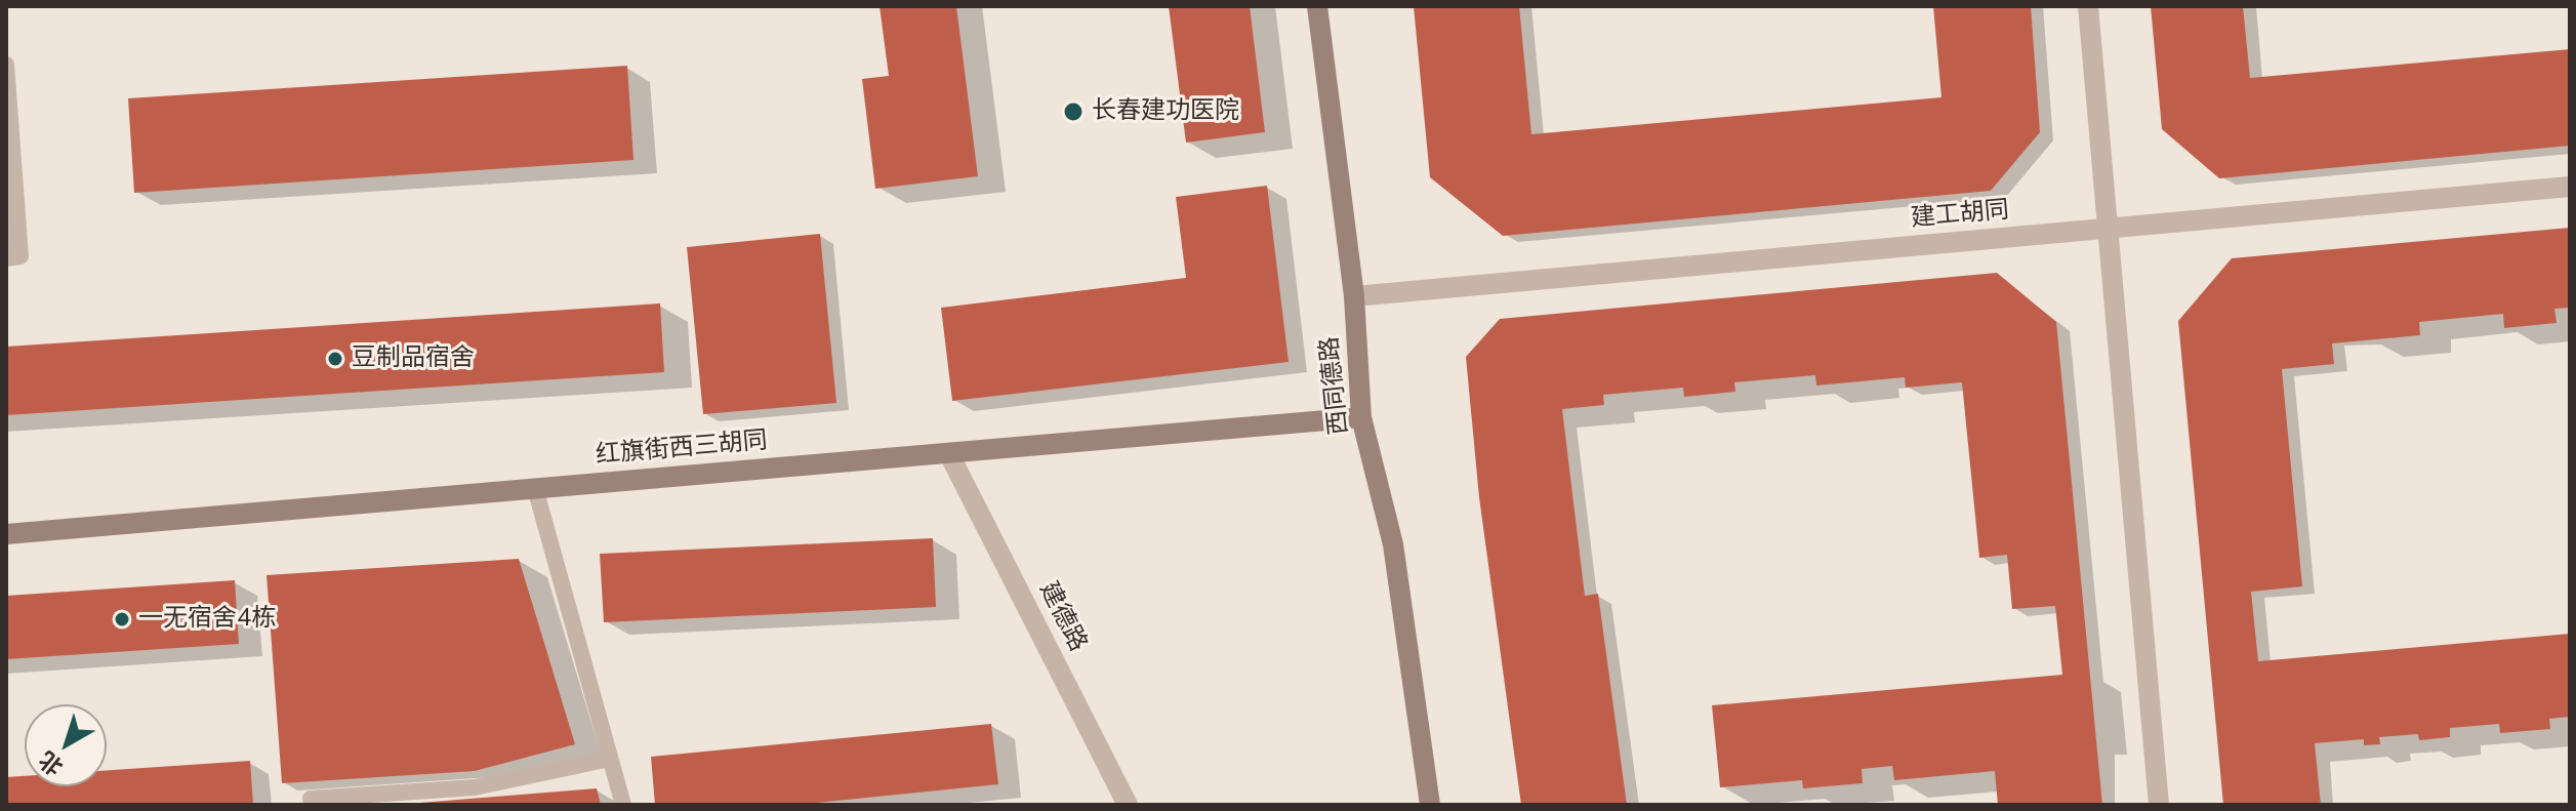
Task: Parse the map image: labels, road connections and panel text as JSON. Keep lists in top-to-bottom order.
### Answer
{
  "streets": {
    "street": [
      "建工胡同",
      "西同德路",
      "红旗街西三胡同",
      "建德路"
    ]
  },
  "crossings": [
    ["建工胡同", "西同德路"],
    ["西同德路", "红旗街西三胡同"],
    ["红旗街西三胡同", "建德路"]
  ],
  "places": ["长春建功医院", "豆制品宿舍", "一无宿舍4栋"],
  "north": "bottom left"
}
